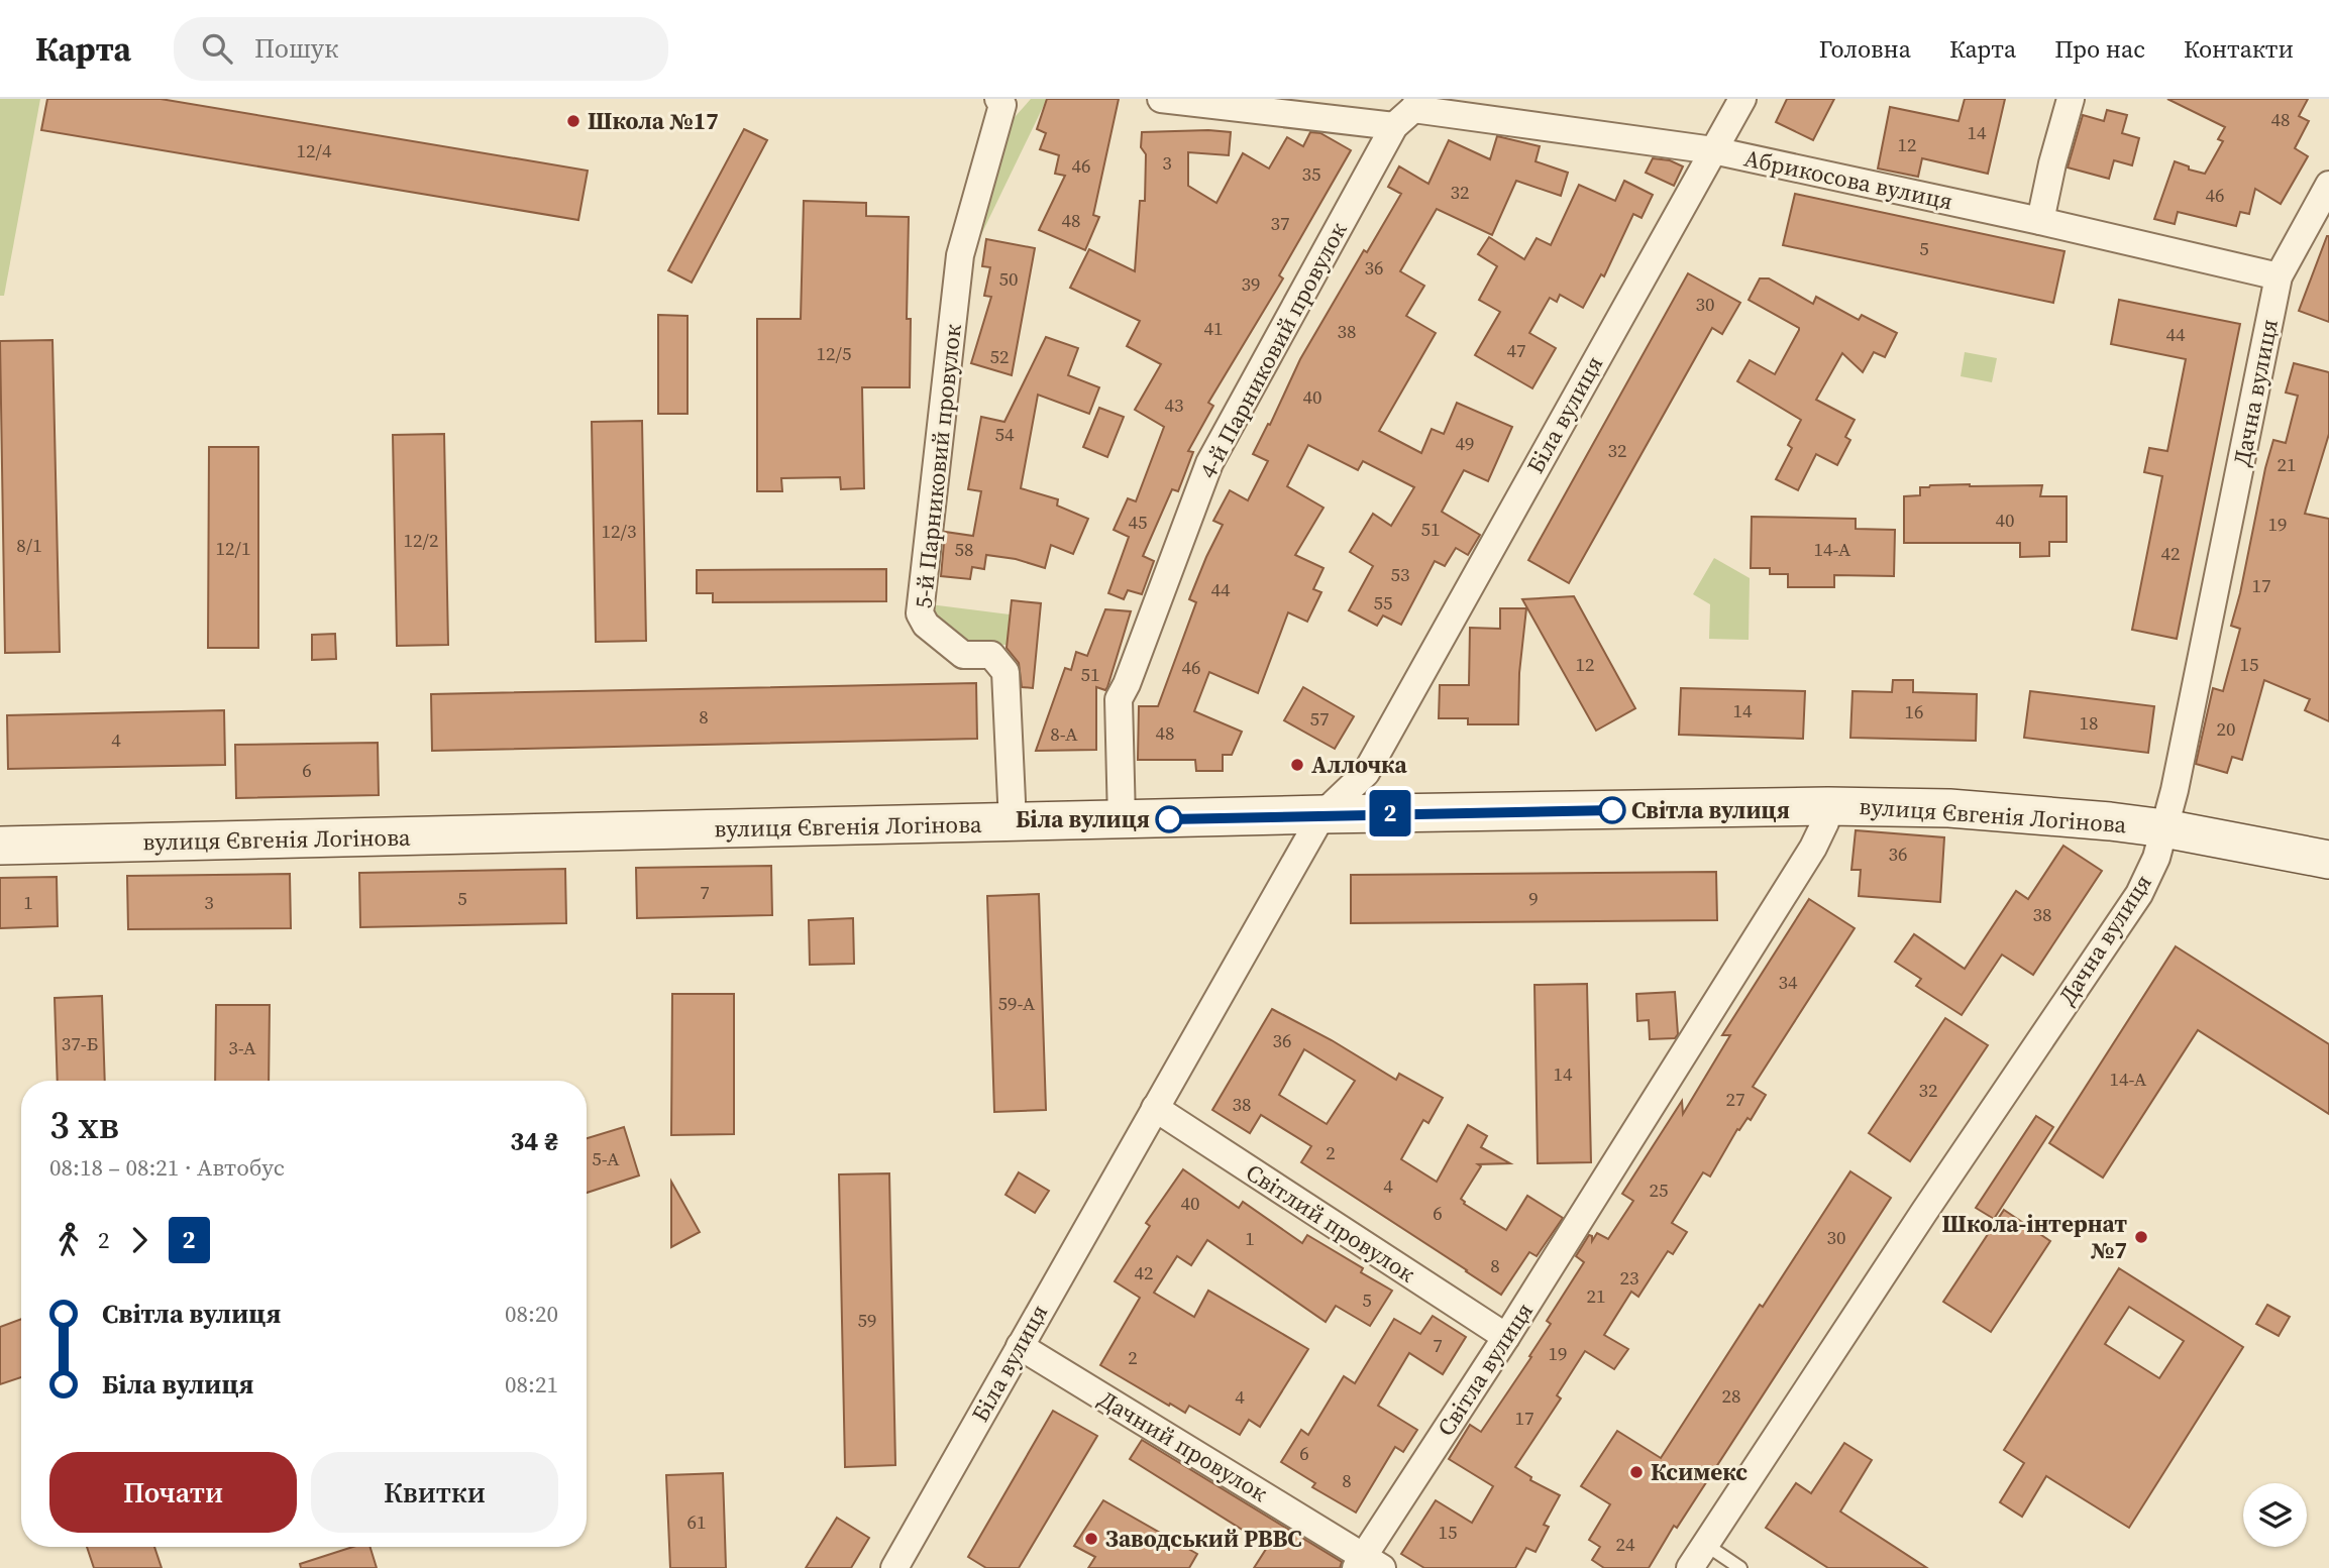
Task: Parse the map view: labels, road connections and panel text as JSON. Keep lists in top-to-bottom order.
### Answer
{
  "streets": {
    "street": [
      "Абрикосова вулиця",
      "4-й Парниковий провулок",
      "Дачна вулиця",
      "Біла вулиця",
      "5-й Парниковий провулок",
      "вулиця Євгенія Логінова",
      "Світлий провулок",
      "Світла вулиця",
      "Дачний провулок"
    ]
  },
  "crossings": [
    ["Абрикосова вулиця", "4-й Парниковий провулок"],
    ["Абрикосова вулиця", "Дачна вулиця"],
    ["Абрикосова вулиця", "Біла вулиця"],
    ["4-й Парниковий провулок", "вулиця Євгенія Логінова"],
    ["Дачна вулиця", "вулиця Євгенія Логінова"],
    ["Біла вулиця", "вулиця Євгенія Логінова"],
    ["Біла вулиця", "Світлий провулок"],
    ["Біла вулиця", "Дачний провулок"],
    ["5-й Парниковий провулок", "вулиця Євгенія Логінова"],
    ["вулиця Євгенія Логінова", "Світла вулиця"],
    ["Світлий провулок", "Світла вулиця"],
    ["Світла вулиця", "Дачний провулок"]
  ],
  "places": [
    "Школа №17",
    "Аллочка",
    "Світла вулиця",
    "Біла вулиця",
    "Школа-інтернат №7",
    "Ксимекс",
    "Заводський РВВС"
  ],
  "lines": ["bus line 2"],
  "house_numbers": [
    "48",
    "14",
    "12",
    "12/4",
    "3",
    "46",
    "35",
    "32",
    "46",
    "48",
    "37",
    "5",
    "36",
    "50",
    "39",
    "30",
    "41",
    "38",
    "44",
    "47",
    "12/5",
    "52",
    "40",
    "43",
    "54",
    "49",
    "32",
    "21",
    "40",
    "45",
    "19",
    "51",
    "12/3",
    "12/2",
    "8/1",
    "12/1",
    "58",
    "14-А",
    "42",
    "53",
    "17",
    "44",
    "55",
    "12",
    "15",
    "46",
    "51",
    "14",
    "16",
    "8",
    "57",
    "18",
    "20",
    "48",
    "8-А",
    "4",
    "6",
    "36",
    "7",
    "5",
    "9",
    "1",
    "3",
    "38",
    "34",
    "59-А",
    "36",
    "37-Б",
    "3-А",
    "14",
    "14-А",
    "32",
    "27",
    "38",
    "2",
    "5-А",
    "4",
    "25",
    "40",
    "6",
    "30",
    "1",
    "8",
    "42",
    "23",
    "21",
    "5",
    "59",
    "7",
    "19",
    "2",
    "28",
    "4",
    "17",
    "6",
    "8",
    "61",
    "15",
    "24"
  ],
  "page": {
    "header": "Карта",
    "search": "Пошук",
    "nav": [
      "Головна",
      "Карта",
      "Про нас",
      "Контакти"
    ],
    "on_map": "2",
    "heading": ["3 хв", "08:18 – 08:21 · Автобус", "34 ₴"],
    "legs": ["2", "2"],
    "list": [
      {
        "name": "Світла вулиця",
        "value": "08:20"
      },
      {
        "name": "Біла вулиця",
        "value": "08:21"
      }
    ],
    "buttons": ["Почати", "Квитки"]
  }
}
